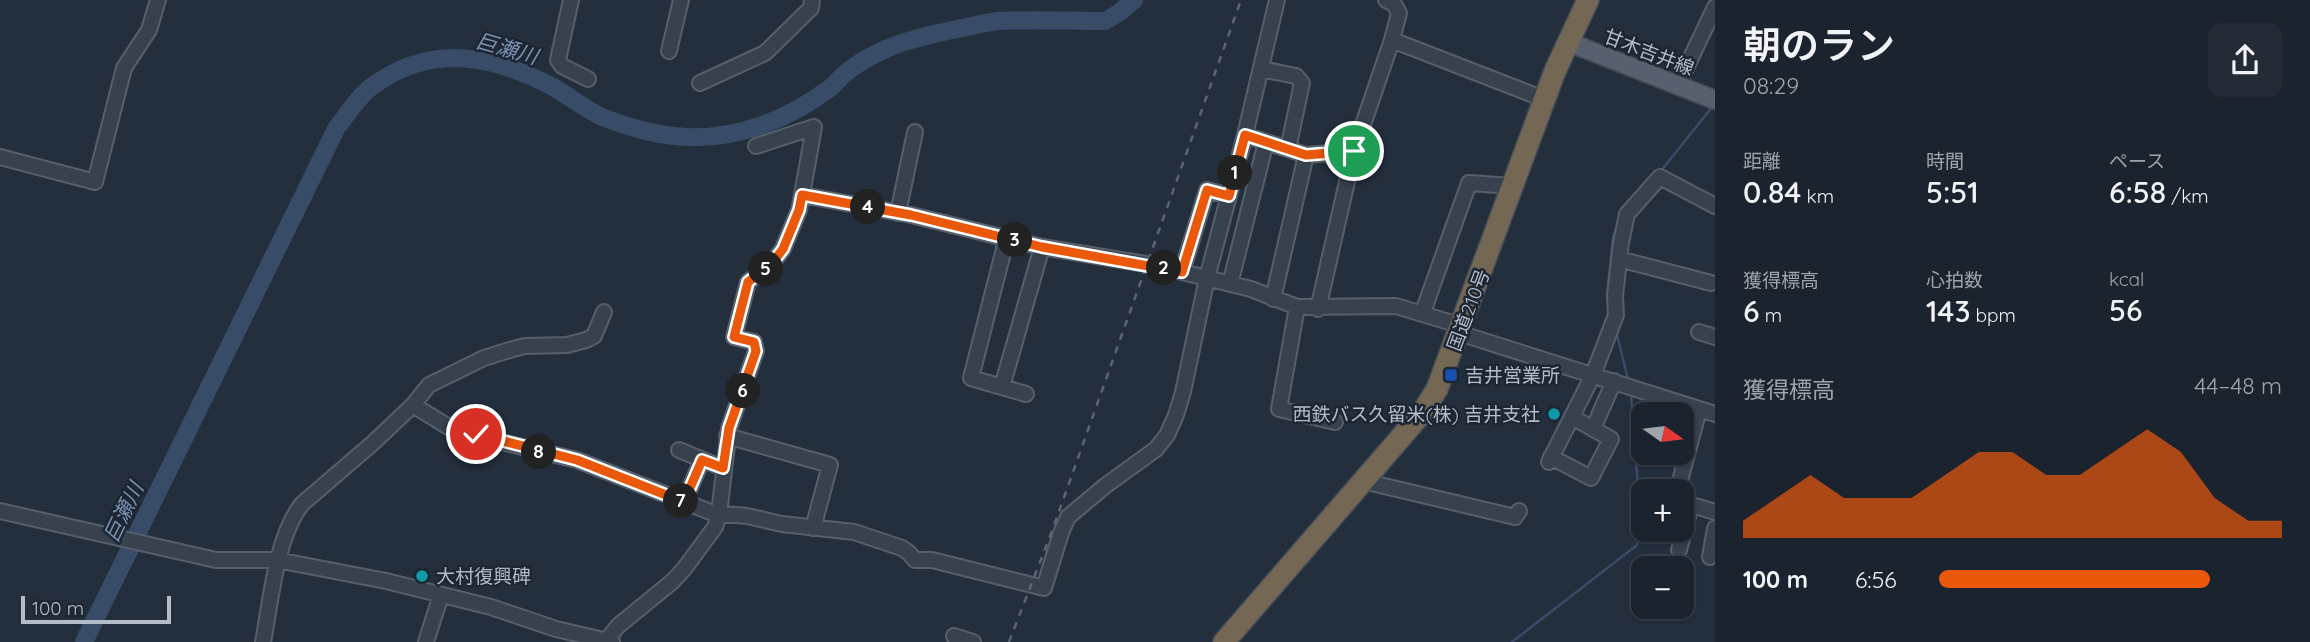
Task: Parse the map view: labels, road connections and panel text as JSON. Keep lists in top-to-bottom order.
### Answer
{
  "streets": {
    "highway": ["国道210号"],
    "main road": ["甘木吉井線"]
  },
  "crossings": [
    ["甘木吉井線", "国道210号"]
  ],
  "water": ["巨瀬川"],
  "places": {
    "transit": ["吉井営業所"],
    "other": ["西鉄バス久留米(株) 吉井支社", "大村復興碑"]
  },
  "scale_bar": "100 m",
  "north": "right",
  "page": {
    "heading": ["朝のラン", "08:29"],
    "stats": [
      ["距離", "0.84 km"],
      ["時間", "5:51"],
      ["ペース", "6:58 /km"],
      ["獲得標高", "6 m"],
      ["心拍数", "143 bpm"],
      ["kcal", "56"]
    ],
    "pins": [
      "1",
      "4",
      "3",
      "2",
      "5",
      "6",
      "8",
      "7"
    ],
    "chart": ["獲得標高", "44–48 m"],
    "map_buttons": ["+", "−"],
    "list": [
      {
        "name": "100 m",
        "note": "6:56"
      }
    ],
    "scale": "100 m"
  }
}
